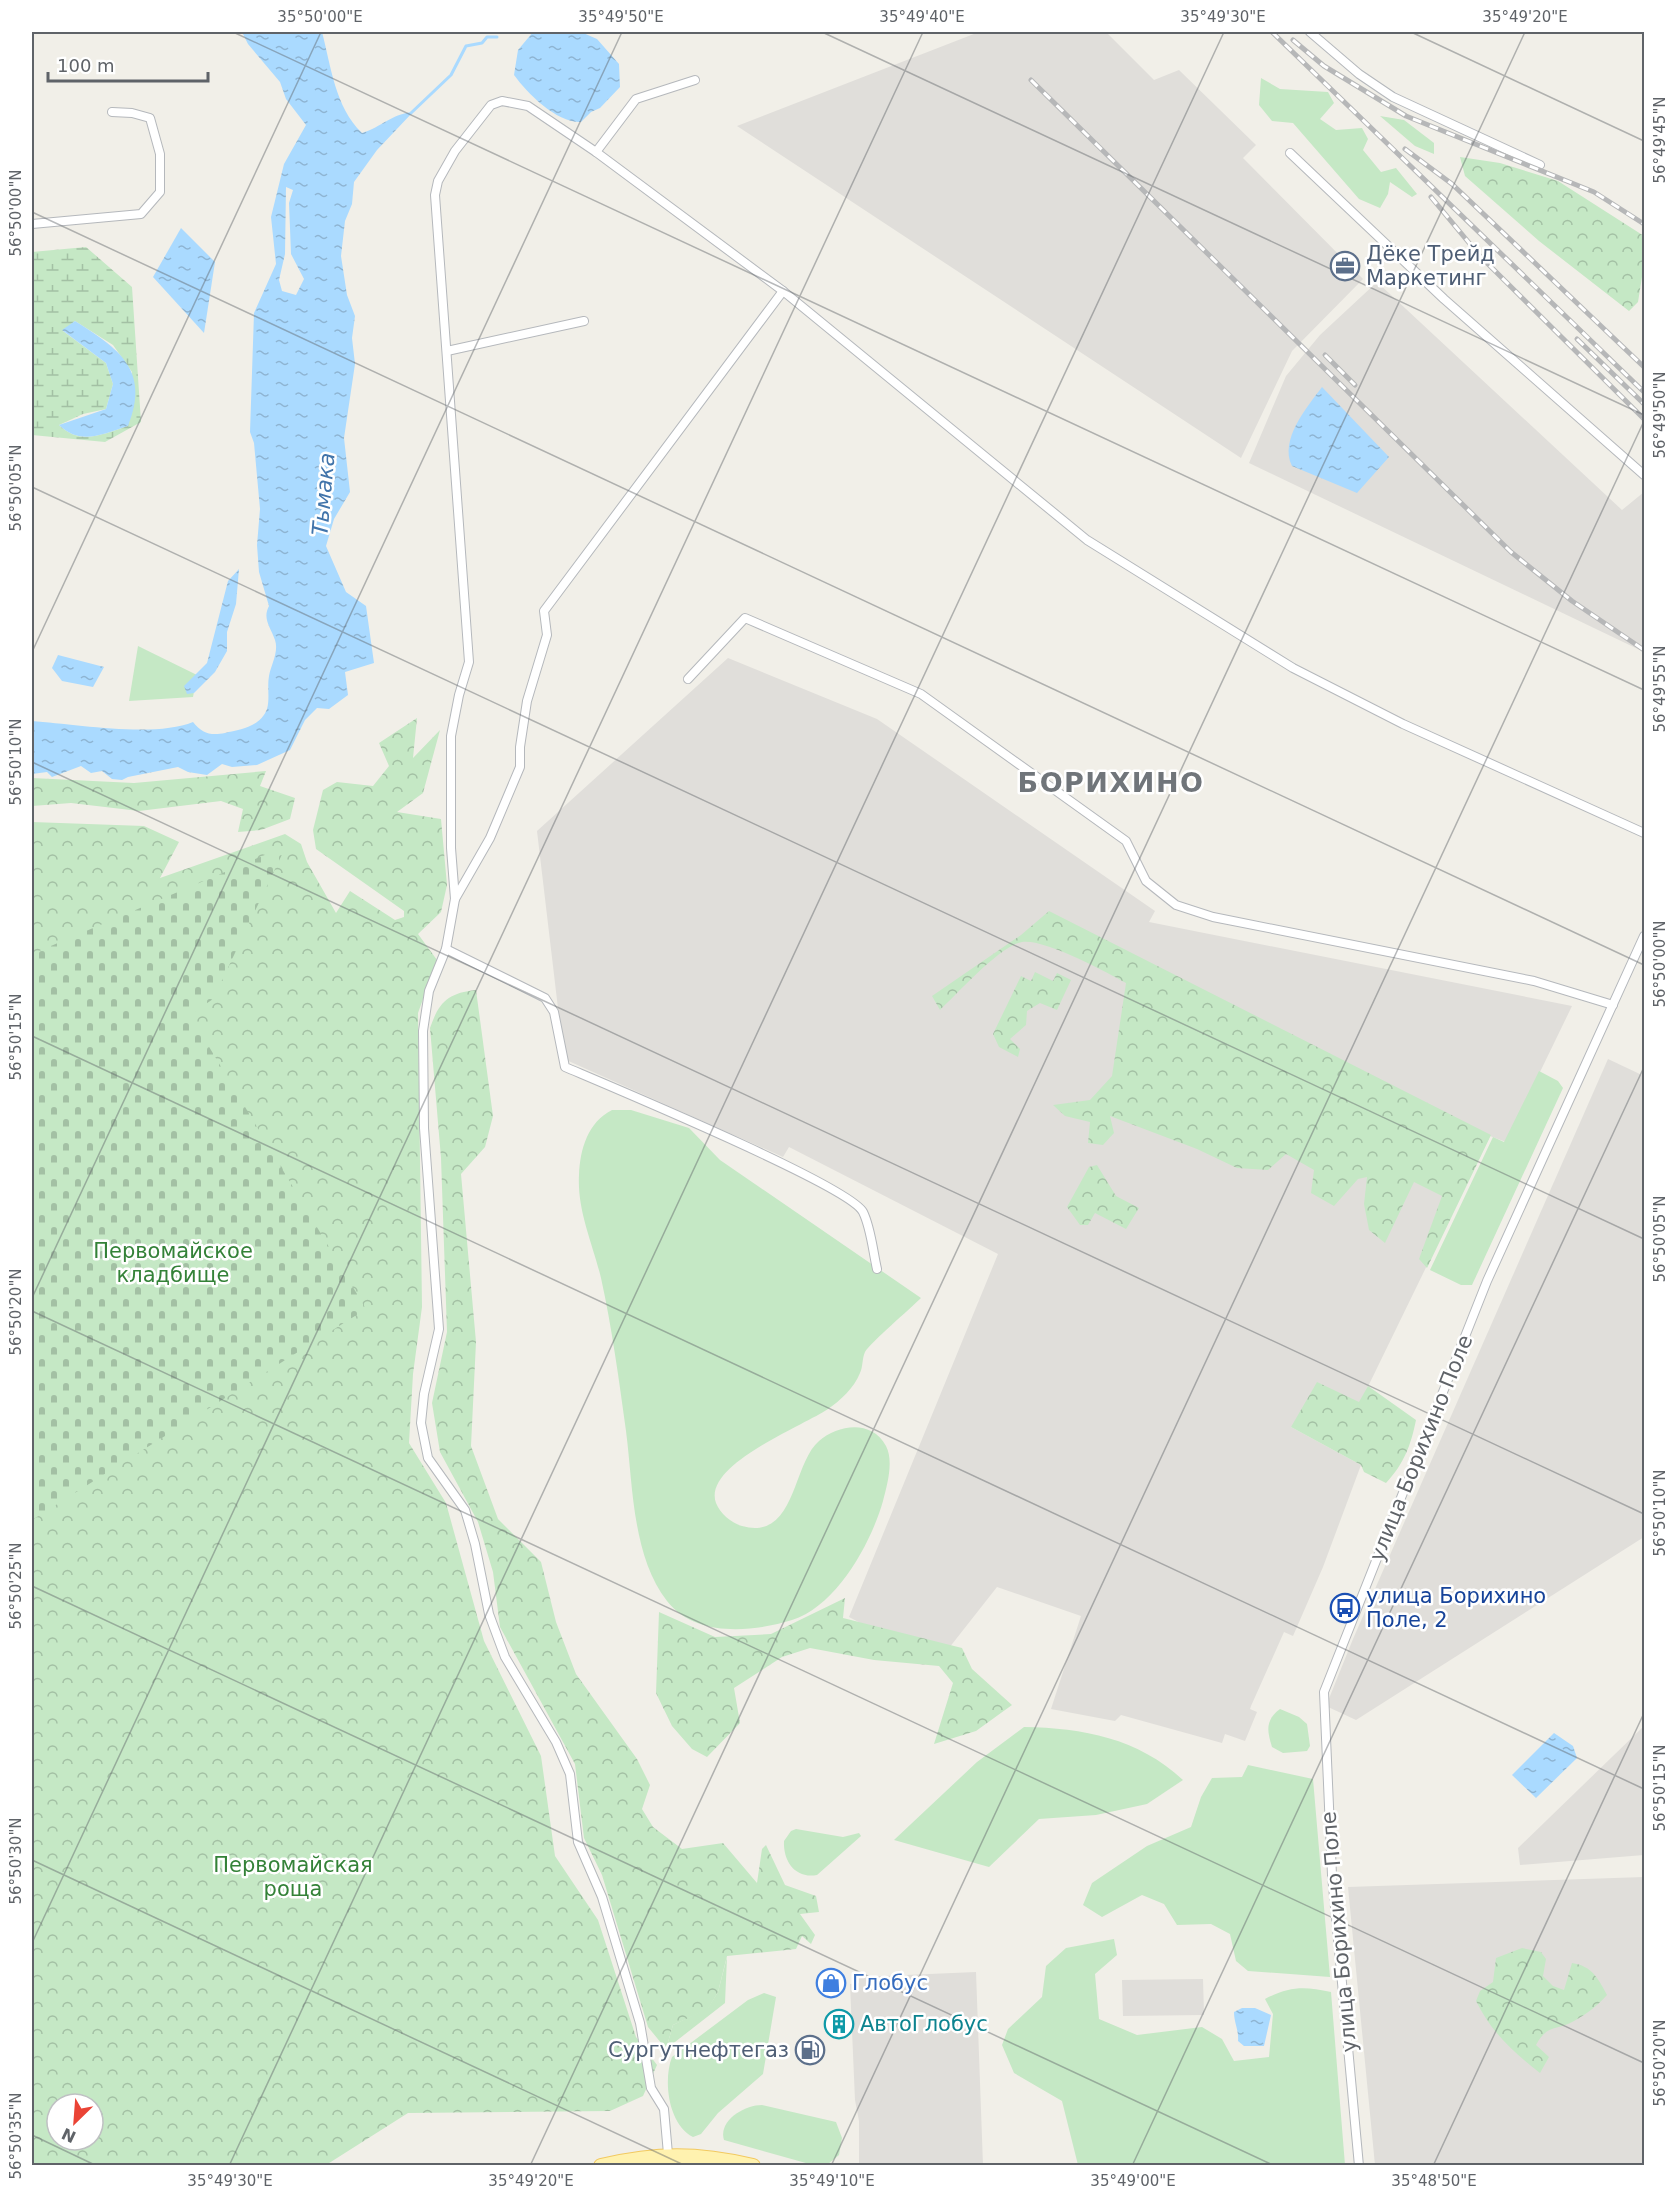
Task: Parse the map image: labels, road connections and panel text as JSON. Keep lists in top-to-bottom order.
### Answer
{
  "streets": {
    "street": ["улица Борихино Поле"]
  },
  "districts": ["БОРИХИНО"],
  "water": ["Тьмака"],
  "parks": ["Первомайское кладбище", "Первомайская роща"],
  "places": {
    "office": ["Дёке Трейд Маркетинг"],
    "bus stop": ["улица Борихино Поле, 2"],
    "shop": ["Глобус"],
    "building": ["АвтоГлобус"],
    "fuel station": ["Сургутнефтегаз"]
  },
  "scale_bar": "100 m",
  "north": "bottom left",
  "coordinates": [
    "35°50'00\"E",
    "35°49'50\"E",
    "35°49'40\"E",
    "35°49'30\"E",
    "35°49'20\"E",
    "56°49'45\"N",
    "56°50'00\"N",
    "56°49'50\"N",
    "56°50'05\"N",
    "56°49'55\"N",
    "56°50'10\"N",
    "56°50'15\"N",
    "56°50'20\"N",
    "56°50'25\"N",
    "56°50'30\"N",
    "56°50'35\"N",
    "35°49'10\"E",
    "35°49'00\"E",
    "35°48'50\"E"
  ]
}
